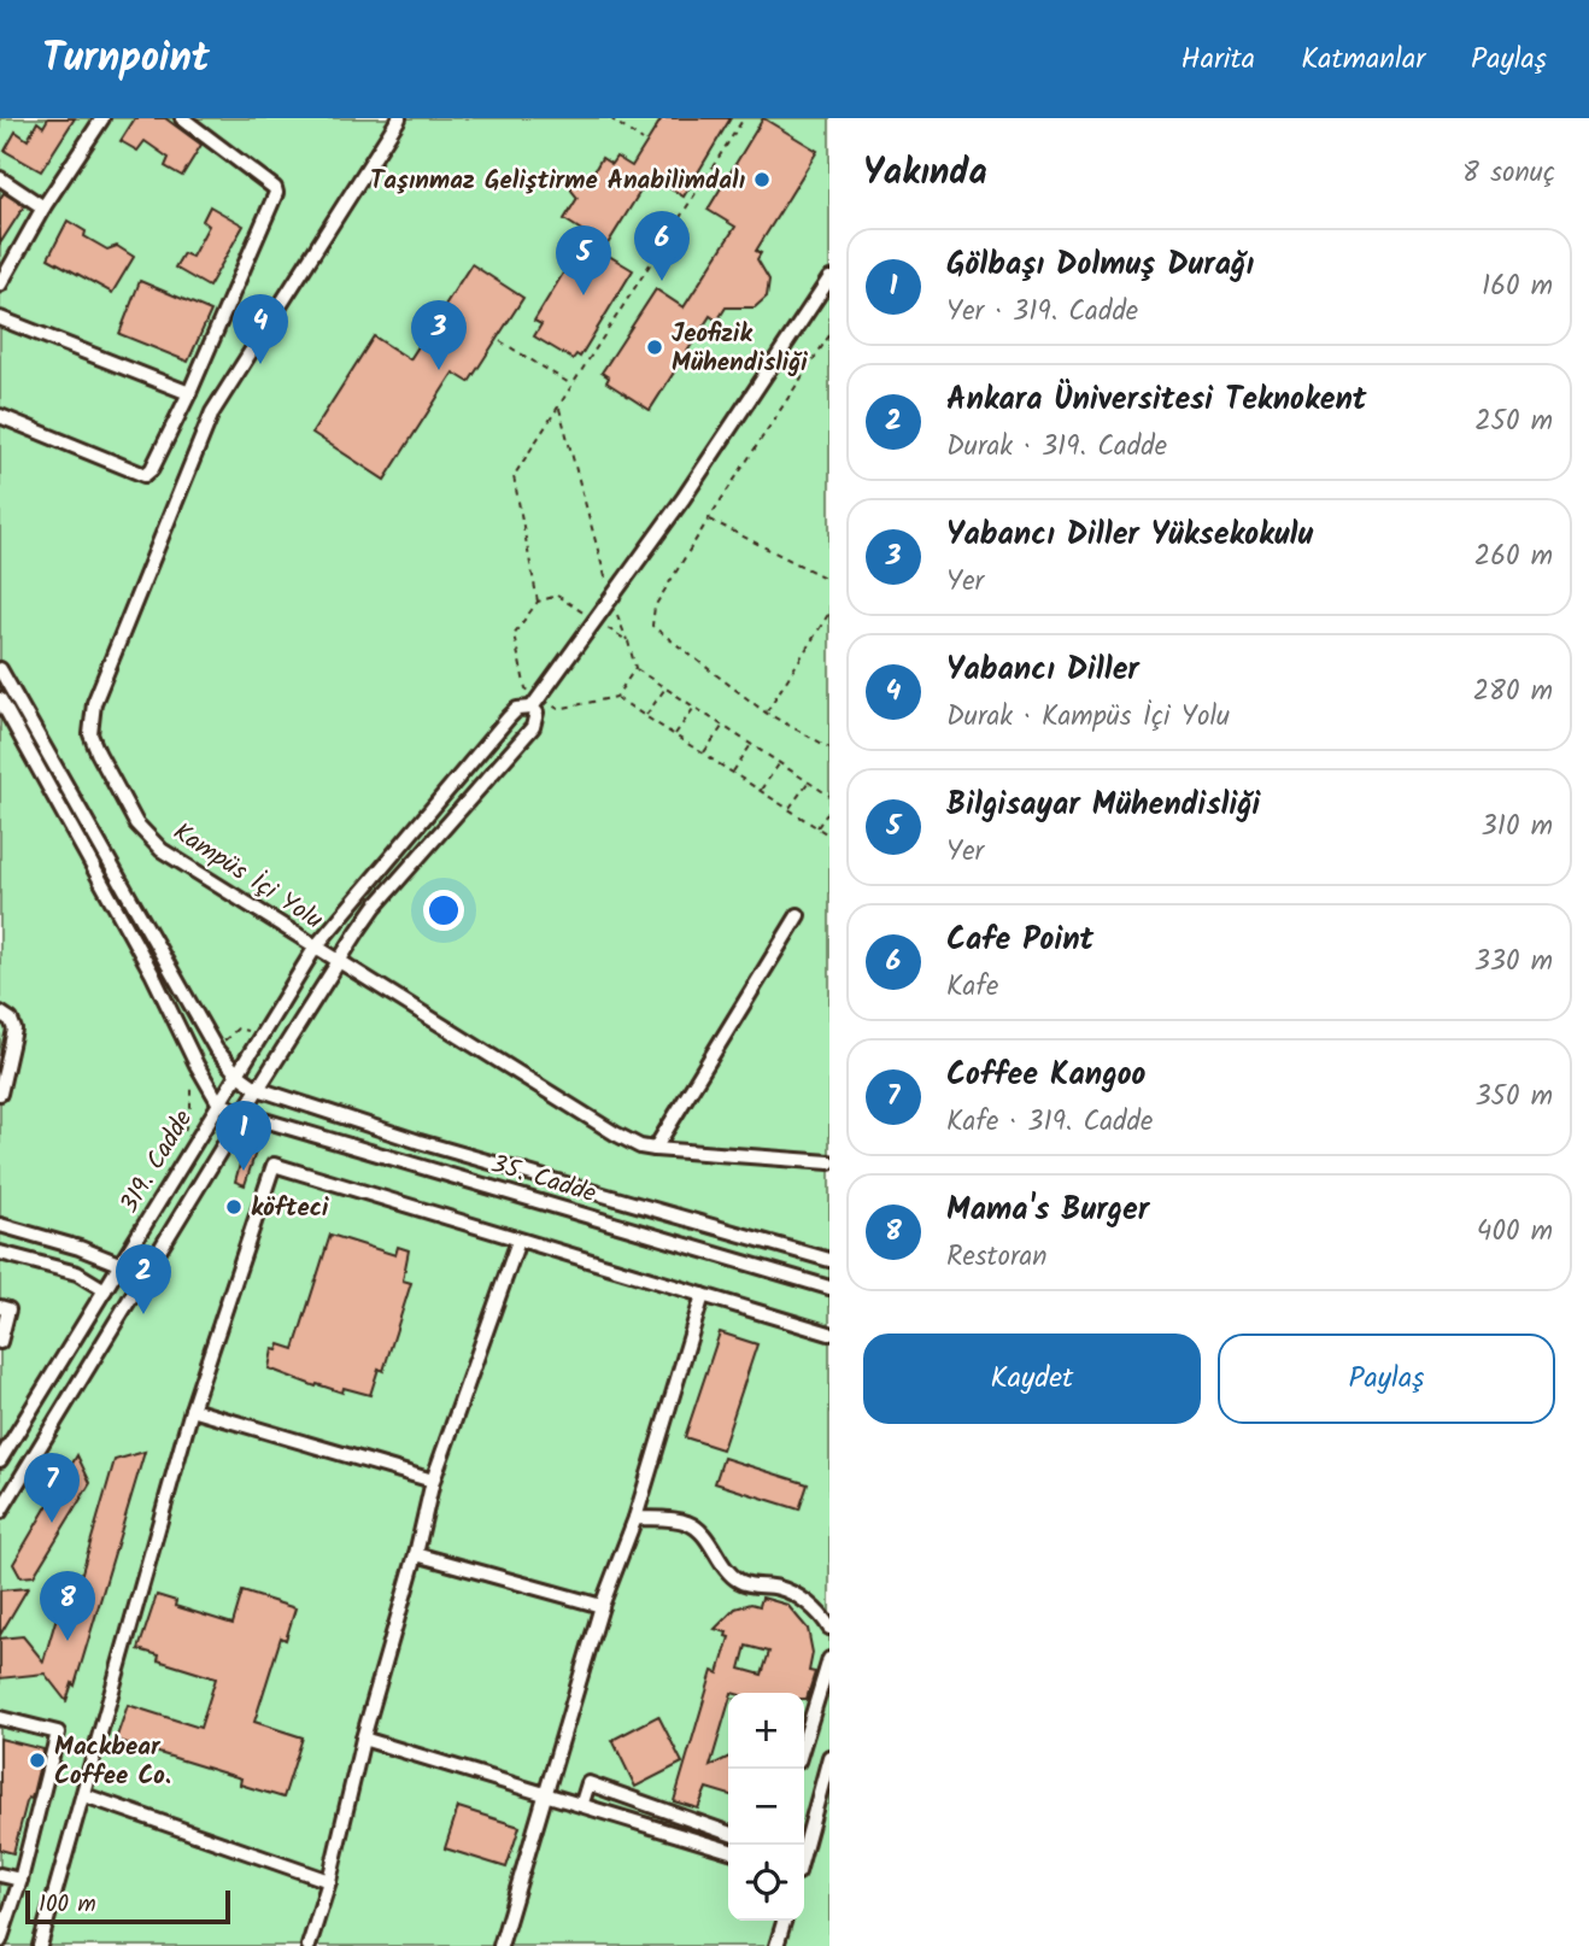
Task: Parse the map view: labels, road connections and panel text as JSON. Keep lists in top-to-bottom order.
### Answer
{
  "streets": {
    "street": ["Kampüs İçi Yolu", "319. Cadde", "35. Cadde"]
  },
  "crossings": [
    ["Kampüs İçi Yolu", "319. Cadde"],
    ["319. Cadde", "35. Cadde"]
  ],
  "places": [
    "Taşınmaz Geliştirme Anabilimdalı",
    "Jeofizik Mühendisliği",
    "köfteci",
    "Mackbear Coffee Co."
  ],
  "scale_bar": "100 m",
  "page": {
    "header": "Turnpoint",
    "nav": ["Harita", "Katmanlar", "Paylaş"],
    "heading": ["Yakında", "8 sonuç"],
    "pins": [
      "6",
      "5",
      "4",
      "3",
      "1",
      "2",
      "7",
      "8"
    ],
    "list": [
      {
        "mark": "1",
        "name": "Gölbaşı Dolmuş Durağı",
        "note": "Yer · 319. Cadde",
        "value": "160 m"
      },
      {
        "mark": "2",
        "name": "Ankara Üniversitesi Teknokent",
        "note": "Durak · 319. Cadde",
        "value": "250 m"
      },
      {
        "mark": "3",
        "name": "Yabancı Diller Yüksekokulu",
        "note": "Yer",
        "value": "260 m"
      },
      {
        "mark": "4",
        "name": "Yabancı Diller",
        "note": "Durak · Kampüs İçi Yolu",
        "value": "280 m"
      },
      {
        "mark": "5",
        "name": "Bilgisayar Mühendisliği",
        "note": "Yer",
        "value": "310 m"
      },
      {
        "mark": "6",
        "name": "Cafe Point",
        "note": "Kafe",
        "value": "330 m"
      },
      {
        "mark": "7",
        "name": "Coffee Kangoo",
        "note": "Kafe · 319. Cadde",
        "value": "350 m"
      },
      {
        "mark": "8",
        "name": "Mama's Burger",
        "note": "Restoran",
        "value": "400 m"
      }
    ],
    "buttons": ["Kaydet", "Paylaş"],
    "map_buttons": ["+", "−"],
    "scale": "100 m"
  }
}
